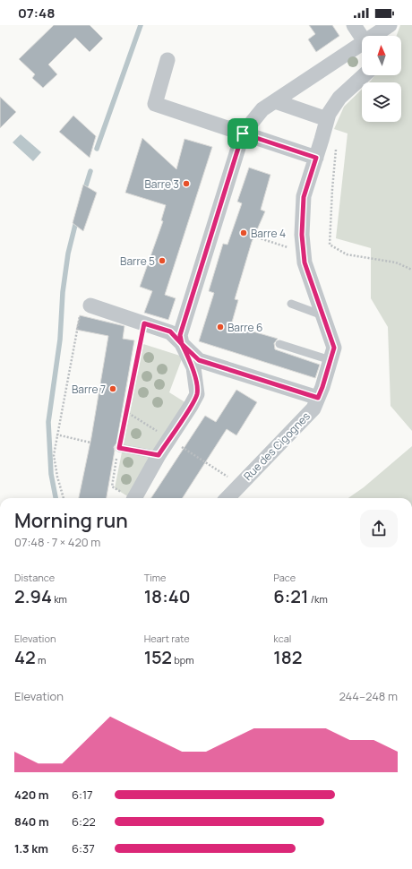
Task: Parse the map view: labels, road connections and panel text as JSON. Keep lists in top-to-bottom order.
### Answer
{
  "streets": {
    "street": ["Rue des Cigognes"]
  },
  "places": [
    "Barre 3",
    "Barre 4",
    "Barre 5",
    "Barre 6",
    "Barre 7"
  ],
  "north": "top",
  "page": {
    "status": "07:48",
    "heading": ["Morning run", "07:48 · 7 × 420 m"],
    "stats": [
      ["Distance", "2.94 km"],
      ["Time", "18:40"],
      ["Pace", "6:21 /km"],
      ["Elevation", "42 m"],
      ["Heart rate", "152 bpm"],
      ["kcal", "182"]
    ],
    "chart": ["Elevation", "244–248 m"],
    "list": [
      {
        "name": "420 m",
        "note": "6:17"
      },
      {
        "name": "840 m",
        "note": "6:22"
      },
      {
        "name": "1.3 km",
        "note": "6:37"
      }
    ]
  }
}
